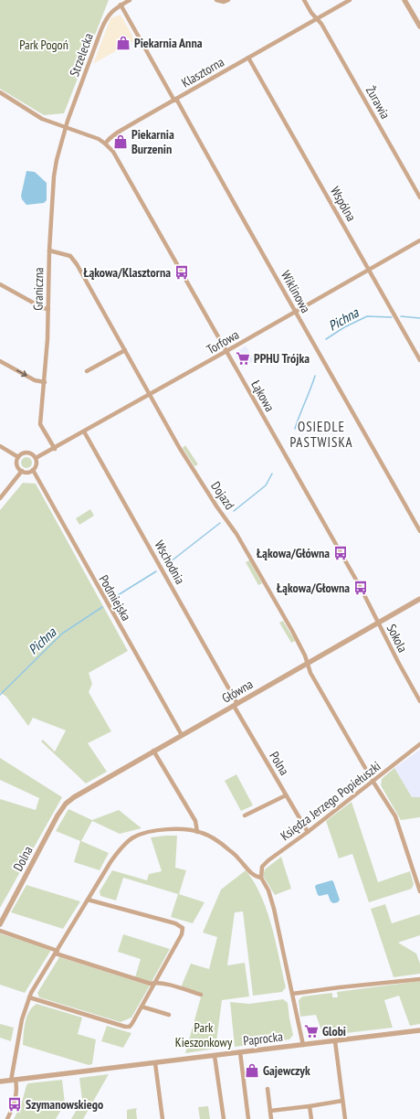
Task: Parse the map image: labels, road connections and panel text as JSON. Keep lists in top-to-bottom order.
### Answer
{
  "streets": {
    "street": [
      "Strzelecka",
      "Klasztorna",
      "Żurawia",
      "Wspólna",
      "Graniczna",
      "Wiklinowa",
      "Torfowa",
      "Łąkowa",
      "Dojazd",
      "Wschodnia",
      "Podmiejska",
      "Sokola",
      "Główna",
      "Polna",
      "Księdza Jerzego Popiełuszki",
      "Dolna",
      "Paprocka"
    ]
  },
  "crossings": [
    ["Strzelecka", "Graniczna"],
    ["Strzelecka", "Wiklinowa"],
    ["Klasztorna", "Żurawia"],
    ["Klasztorna", "Wspólna"],
    ["Klasztorna", "Wiklinowa"],
    ["Klasztorna", "Łąkowa"],
    ["Wspólna", "Torfowa"],
    ["Graniczna", "Torfowa"],
    ["Graniczna", "Dojazd"],
    ["Wiklinowa", "Torfowa"],
    ["Torfowa", "Łąkowa"],
    ["Torfowa", "Dojazd"],
    ["Torfowa", "Wschodnia"],
    ["Torfowa", "Podmiejska"],
    ["Łąkowa", "Sokola"],
    ["Łąkowa", "Główna"],
    ["Dojazd", "Główna"],
    ["Wschodnia", "Główna"],
    ["Wschodnia", "Polna"],
    ["Podmiejska", "Główna"],
    ["Sokola", "Główna"],
    ["Główna", "Polna"],
    ["Główna", "Dolna"],
    ["Polna", "Księdza Jerzego Popiełuszki"]
  ],
  "districts": ["OSIEDLE PASTWISKA"],
  "water": ["Pichna"],
  "parks": ["Park Pogoń", "Park Kieszonkowy"],
  "places": {
    "shop": ["Piekarnia Anna", "Piekarnia Burzenin", "Gajewczyk"],
    "bus stop": [
      "Łąkowa/Klasztorna",
      "Łąkowa/Główna",
      "Łąkowa/Głowna",
      "Szymanowskiego"
    ],
    "supermarket": ["PPHU Trójka", "Globi"]
  }
}
